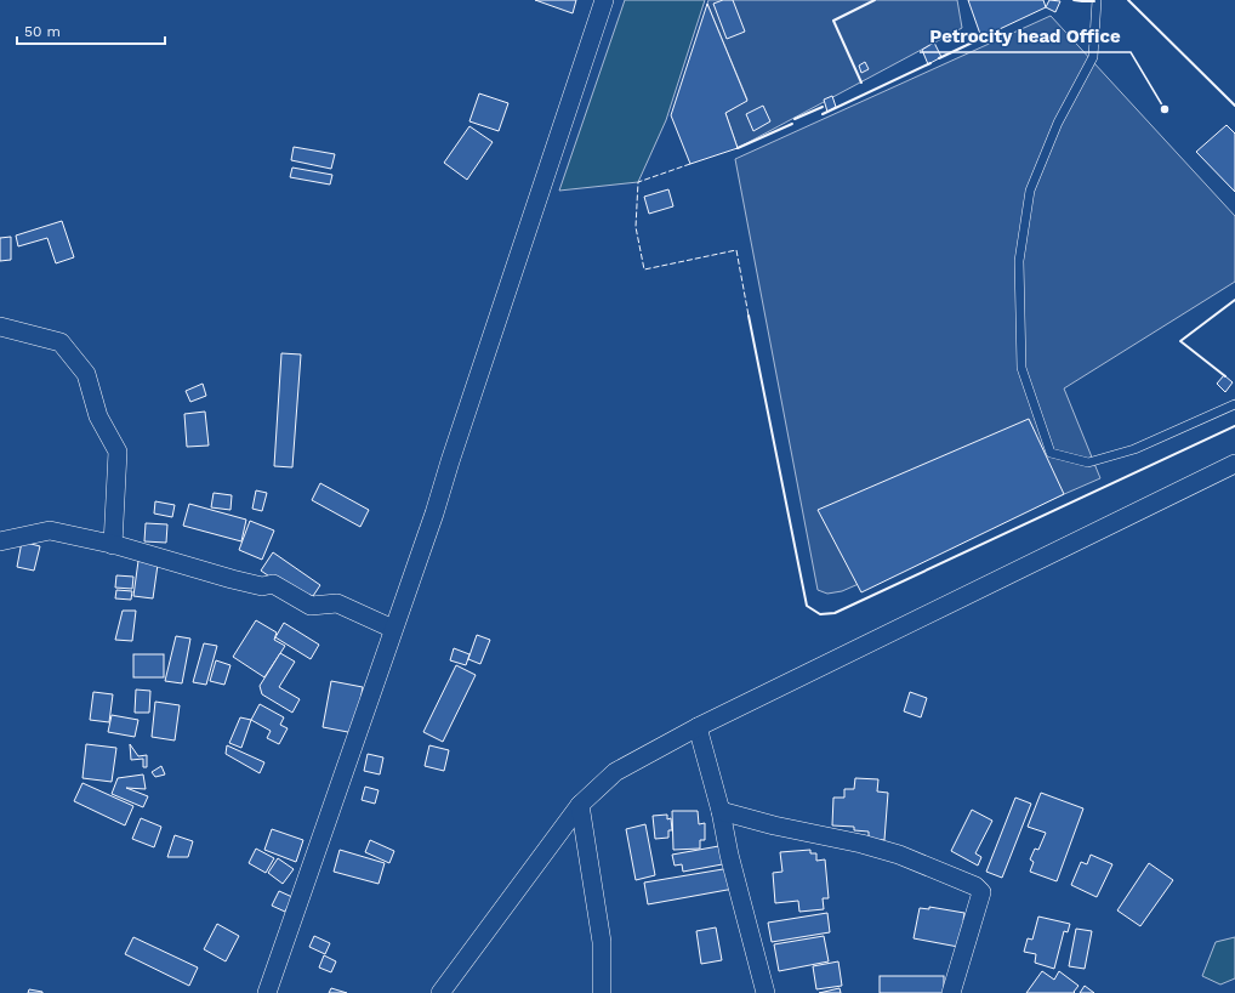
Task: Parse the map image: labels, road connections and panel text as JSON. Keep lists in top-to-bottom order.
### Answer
{
  "places": ["Petrocity head Office"],
  "scale_bar": "50 m"
}
